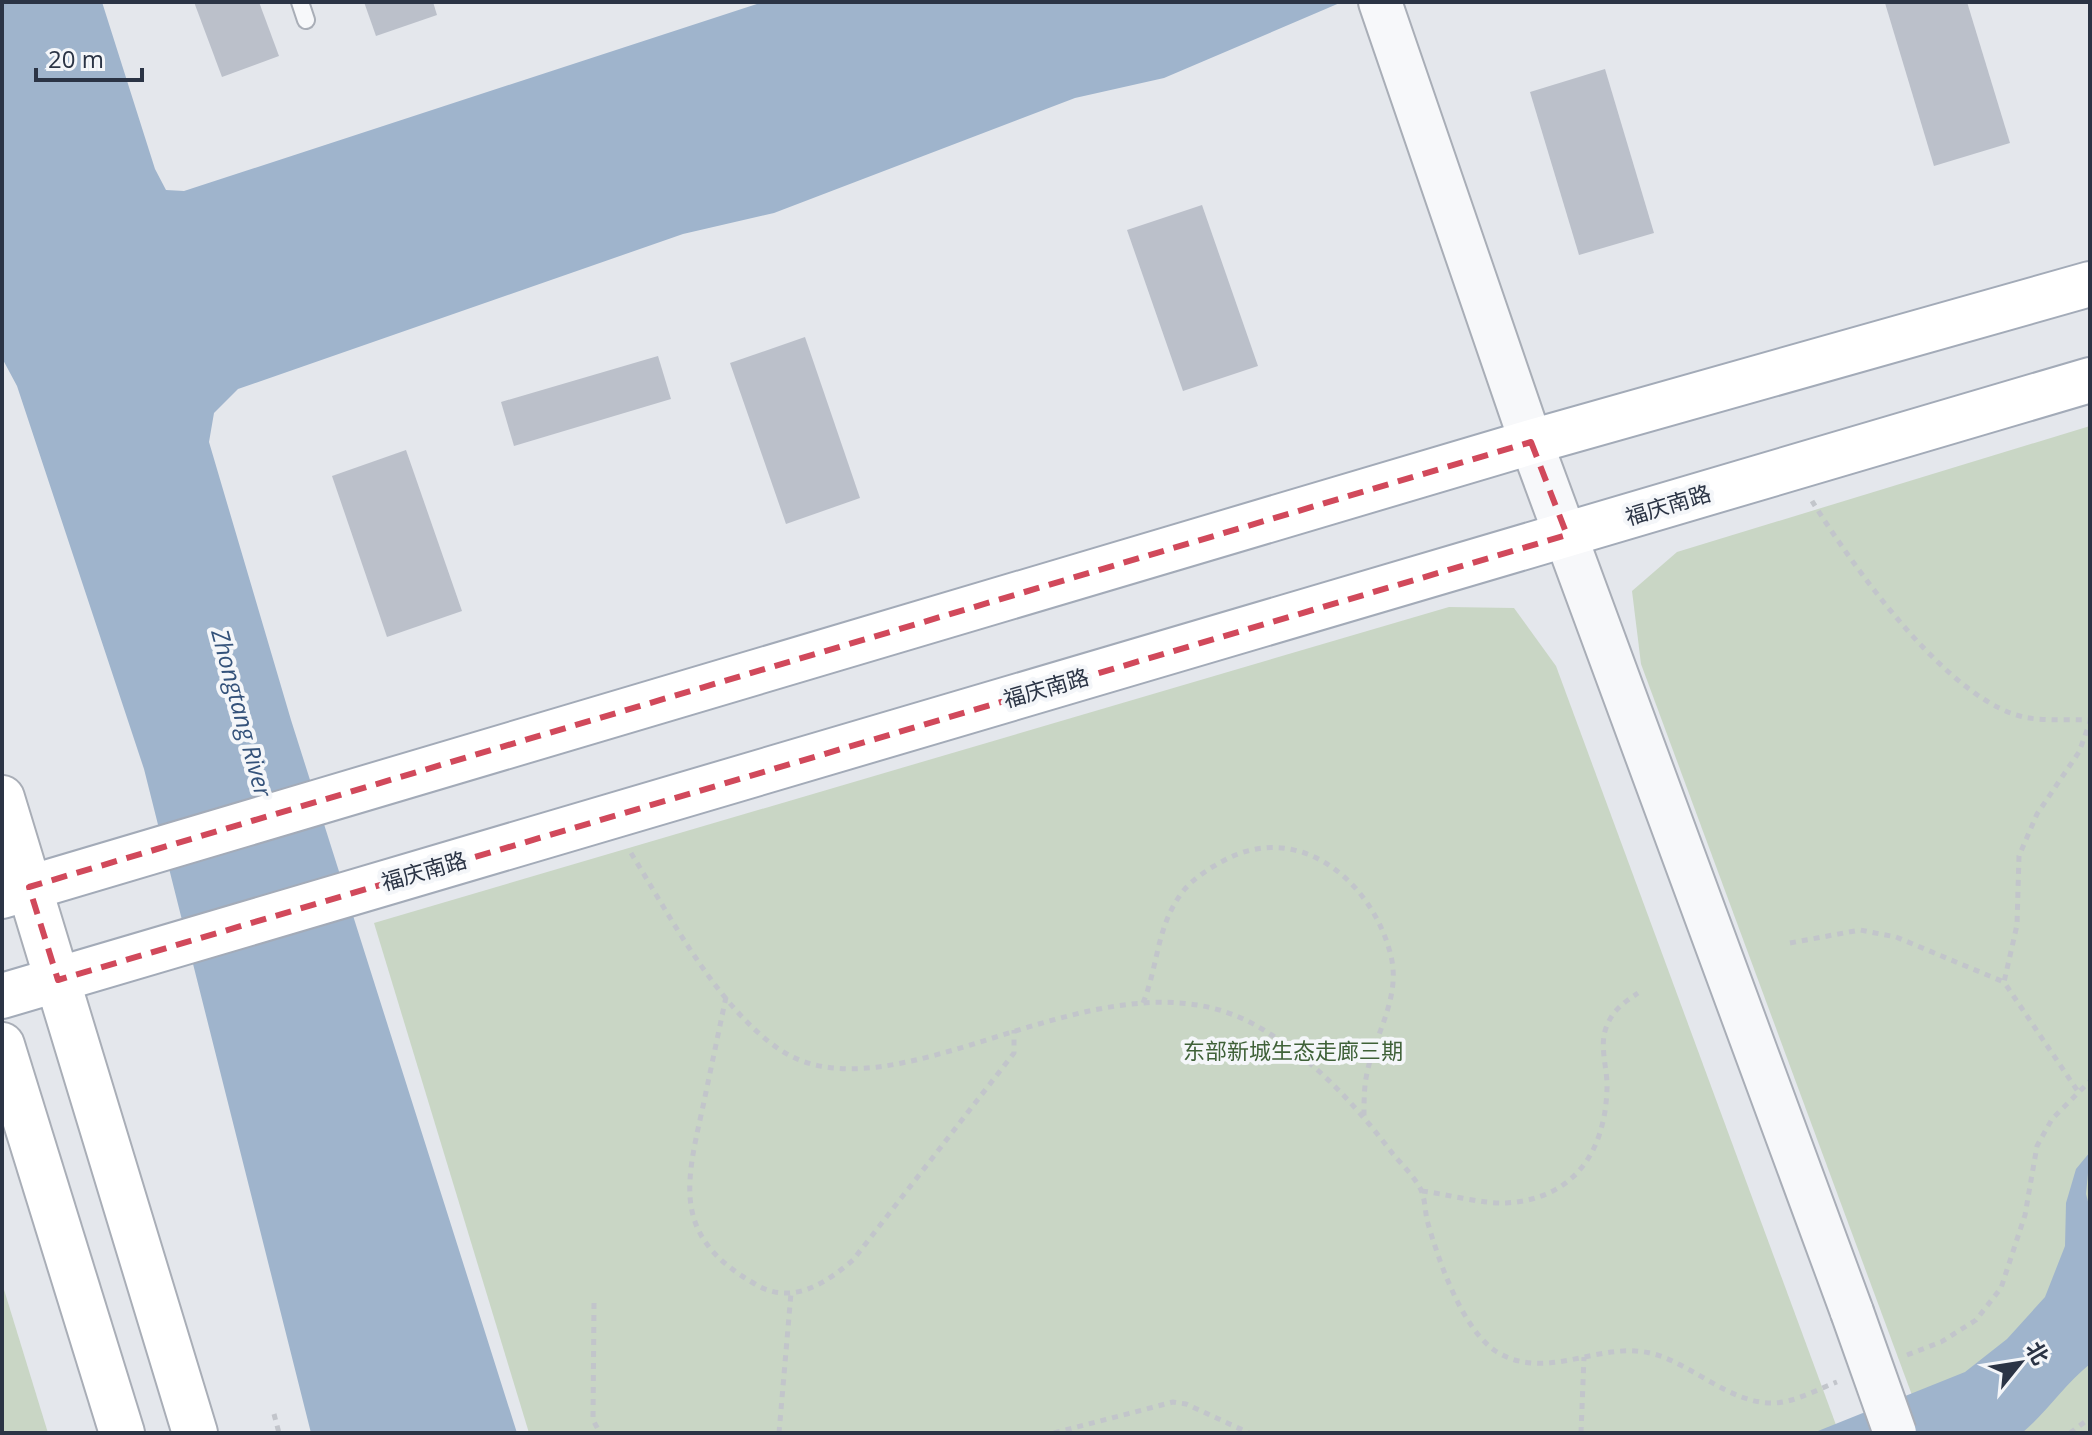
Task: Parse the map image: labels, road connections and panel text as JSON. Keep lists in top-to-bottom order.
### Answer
{
  "streets": {
    "main road": ["福庆南路"]
  },
  "water": ["Zhongtang River"],
  "parks": ["东部新城生态走廊三期"],
  "scale_bar": "20 m",
  "north": "top right"
}
